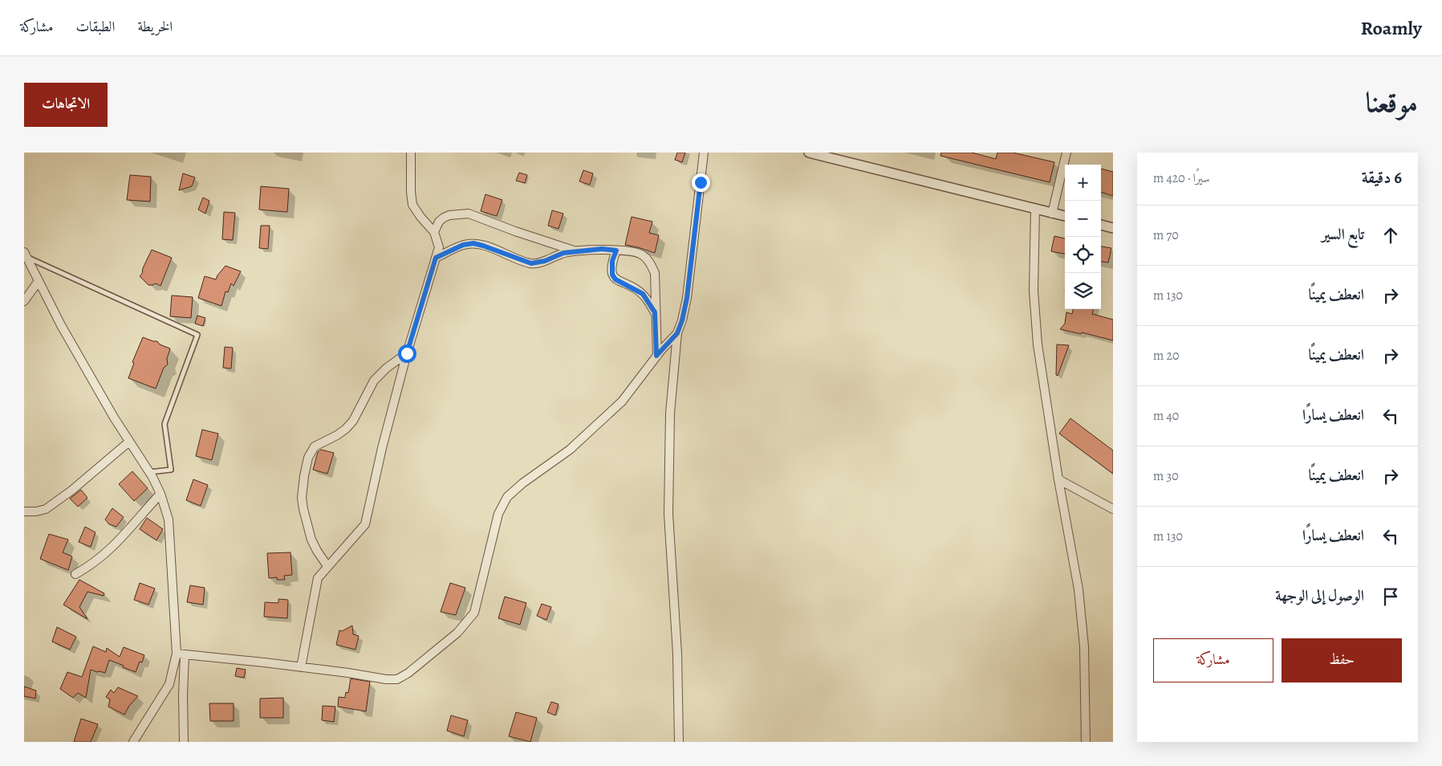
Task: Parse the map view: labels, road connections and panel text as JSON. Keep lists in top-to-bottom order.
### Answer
{
  "page": {
    "header": "Roamly",
    "nav": ["الخريطة", "الطبقات", "مشاركة"],
    "title": "موقعنا",
    "buttons": [
      "الاتجاهات",
      ["حفظ", "مشاركة"]
    ],
    "heading": ["6 دقيقة", "سيرًا · 420 m"],
    "map_buttons": ["+", "−"],
    "list": [
      ["تابع السير", "70 m"],
      ["انعطف يمينًا", "130 m"],
      ["انعطف يمينًا", "20 m"],
      ["انعطف يسارًا", "40 m"],
      ["انعطف يمينًا", "30 m"],
      ["انعطف يسارًا", "130 m"],
      "الوصول إلى الوجهة"
    ]
  }
}
